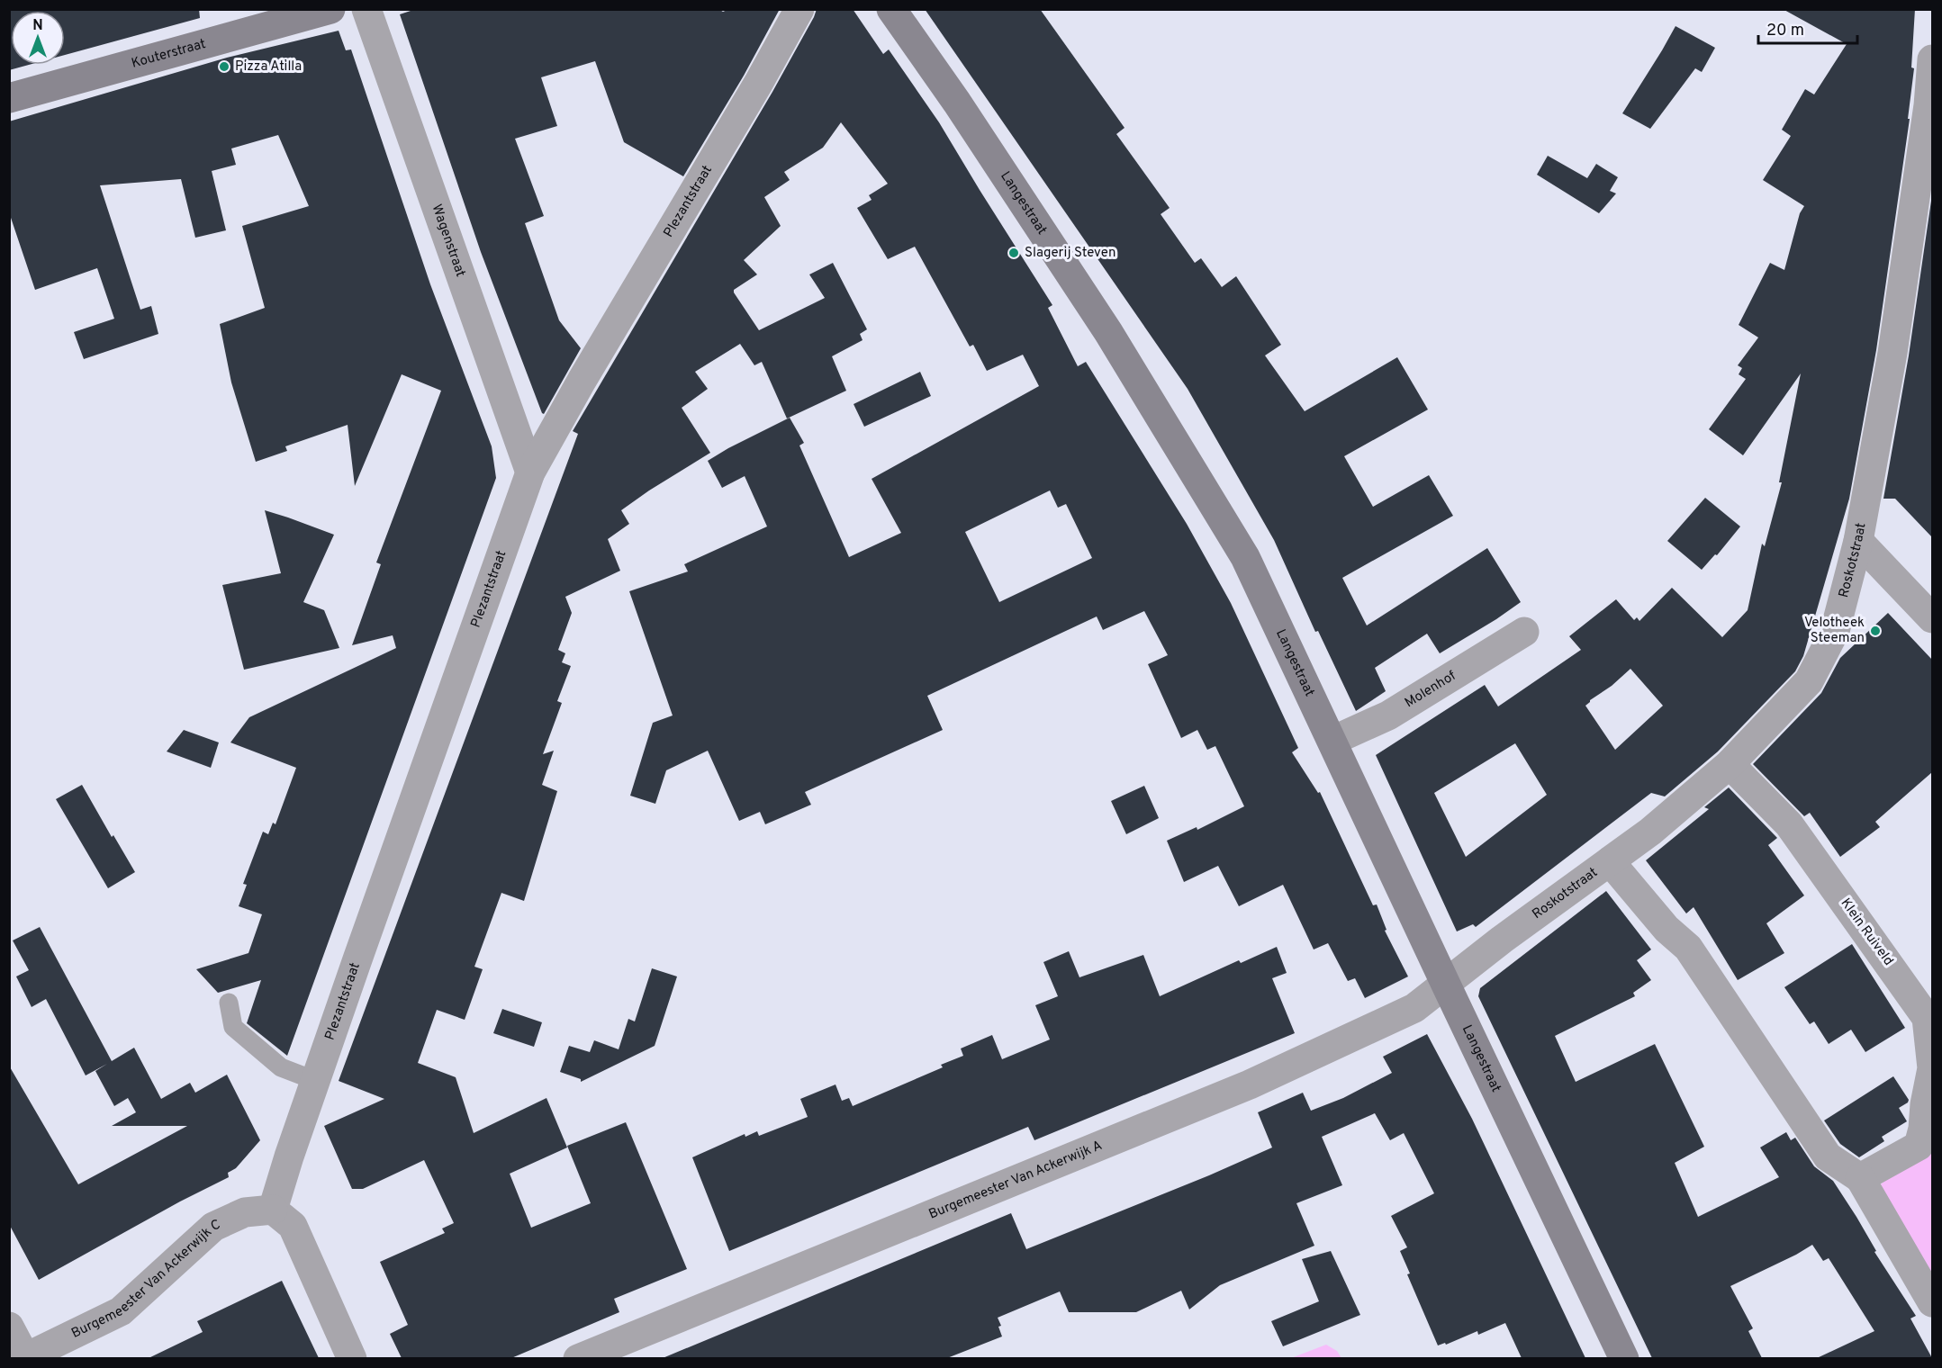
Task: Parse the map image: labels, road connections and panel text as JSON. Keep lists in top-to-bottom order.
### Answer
{
  "streets": {
    "street": [
      "Kouterstraat",
      "Plezantstraat",
      "Langestraat",
      "Wagenstraat",
      "Roskotstraat",
      "Molenhof",
      "Klein Ruiveld",
      "Burgemeester Van Ackerwijk A",
      "Burgemeester Van Ackerwijk C"
    ]
  },
  "crossings": [
    ["Plezantstraat", "Wagenstraat"],
    ["Plezantstraat", "Burgemeester Van Ackerwijk C"],
    ["Langestraat", "Roskotstraat"],
    ["Langestraat", "Molenhof"],
    ["Langestraat", "Burgemeester Van Ackerwijk A"],
    ["Roskotstraat", "Klein Ruiveld"],
    ["Roskotstraat", "Burgemeester Van Ackerwijk A"]
  ],
  "places": ["Pizza Atilla", "Slagerij Steven", "Velotheek Steeman"],
  "scale_bar": "20 m",
  "north": "top"
}
